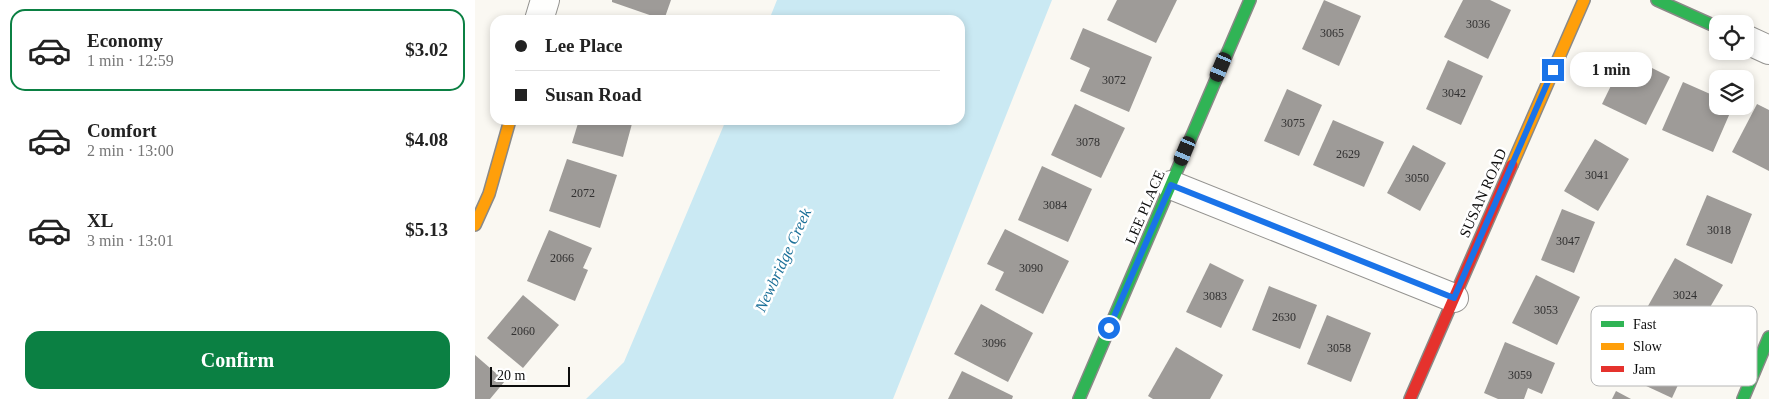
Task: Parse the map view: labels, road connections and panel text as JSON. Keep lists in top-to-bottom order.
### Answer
{
  "streets": {
    "street": ["SUSAN ROAD", "LEE PLACE"]
  },
  "water": ["Newbridge Creek"],
  "house_numbers": [
    "3036",
    "3065",
    "3072",
    "3042",
    "3075",
    "3078",
    "2629",
    "3041",
    "3050",
    "2072",
    "3084",
    "3018",
    "3047",
    "2066",
    "3090",
    "3024",
    "3083",
    "3053",
    "2630",
    "2060",
    "3096",
    "3058",
    "3059"
  ],
  "legend": ["Fast", "Slow", "Jam"],
  "scale_bar": "20 m",
  "page": {
    "list": [
      {
        "name": "Economy",
        "note": "1 min · 12:59",
        "value": "$3.02"
      },
      {
        "name": "Comfort",
        "note": "2 min · 13:00",
        "value": "$4.08"
      },
      {
        "name": "XL",
        "note": "3 min · 13:01",
        "value": "$5.13"
      }
    ],
    "banner": ["Lee Place", "Susan Road"],
    "bubble": "1 min",
    "buttons": "Confirm",
    "scale": "20 m"
  }
}
